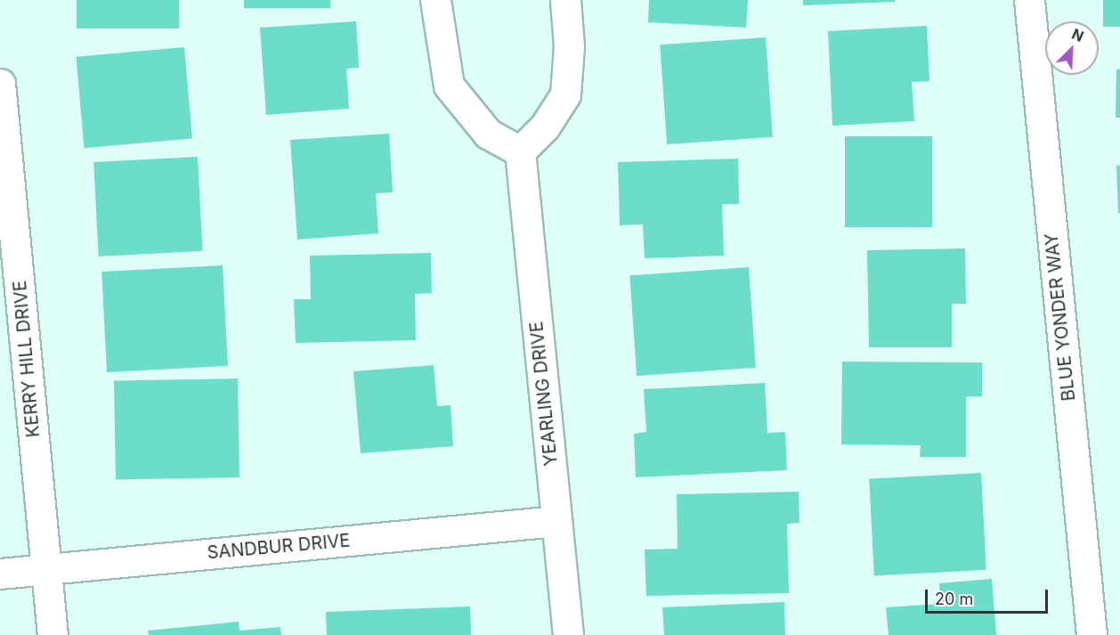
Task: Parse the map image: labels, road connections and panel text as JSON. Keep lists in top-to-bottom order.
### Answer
{
  "streets": {
    "street": [
      "BLUE YONDER WAY",
      "KERRY HILL DRIVE",
      "YEARLING DRIVE",
      "SANDBUR DRIVE"
    ]
  },
  "crossings": [
    ["KERRY HILL DRIVE", "SANDBUR DRIVE"],
    ["YEARLING DRIVE", "SANDBUR DRIVE"]
  ],
  "scale_bar": "20 m",
  "north": "top right"
}
